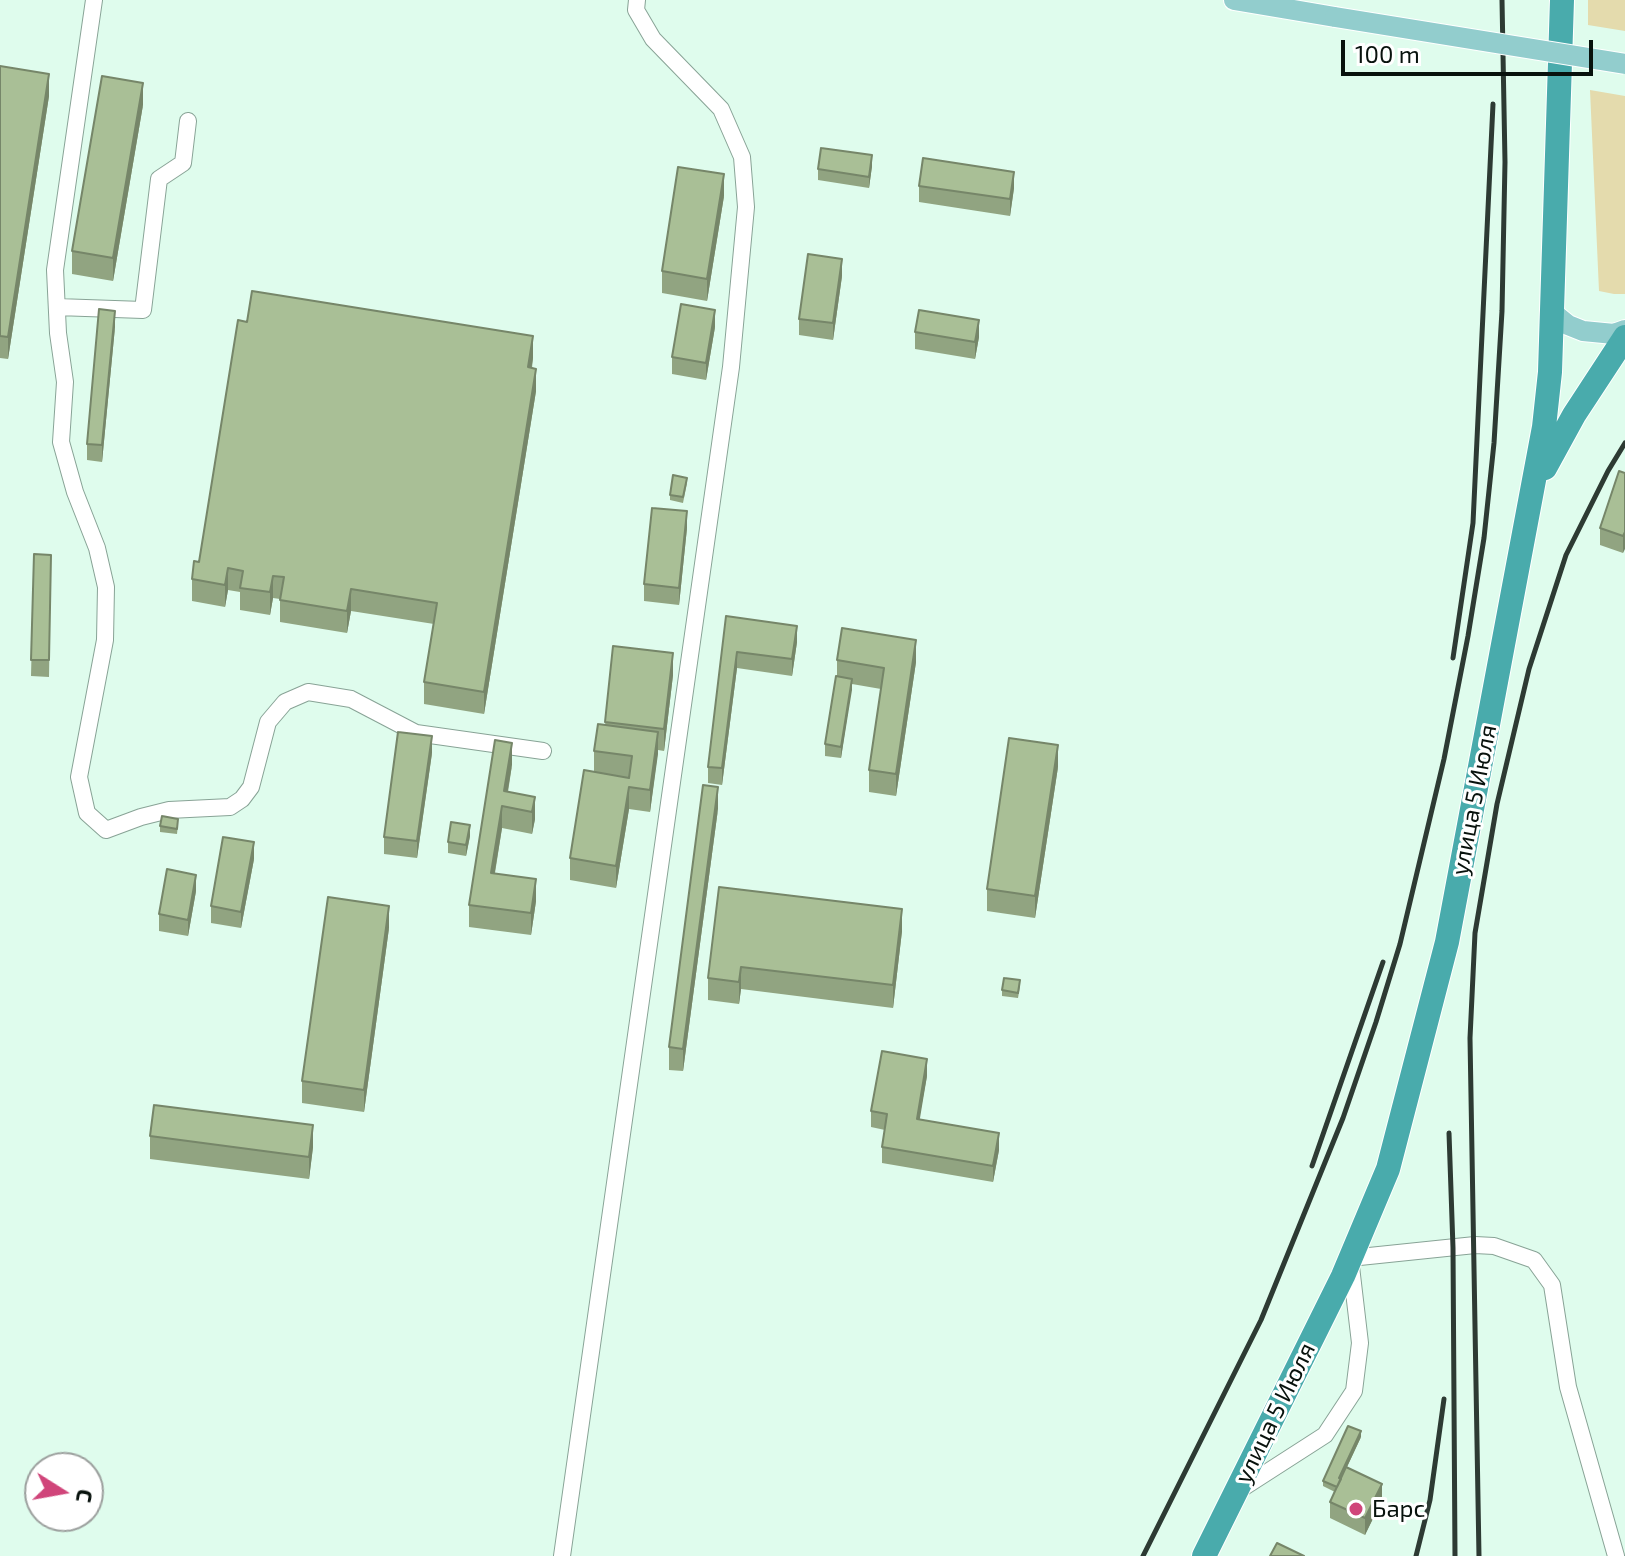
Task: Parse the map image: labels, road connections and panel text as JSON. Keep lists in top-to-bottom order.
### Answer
{
  "streets": {
    "highway": ["улица 5 Июля"]
  },
  "places": ["Барс"],
  "scale_bar": "100 m",
  "north": "right"
}
